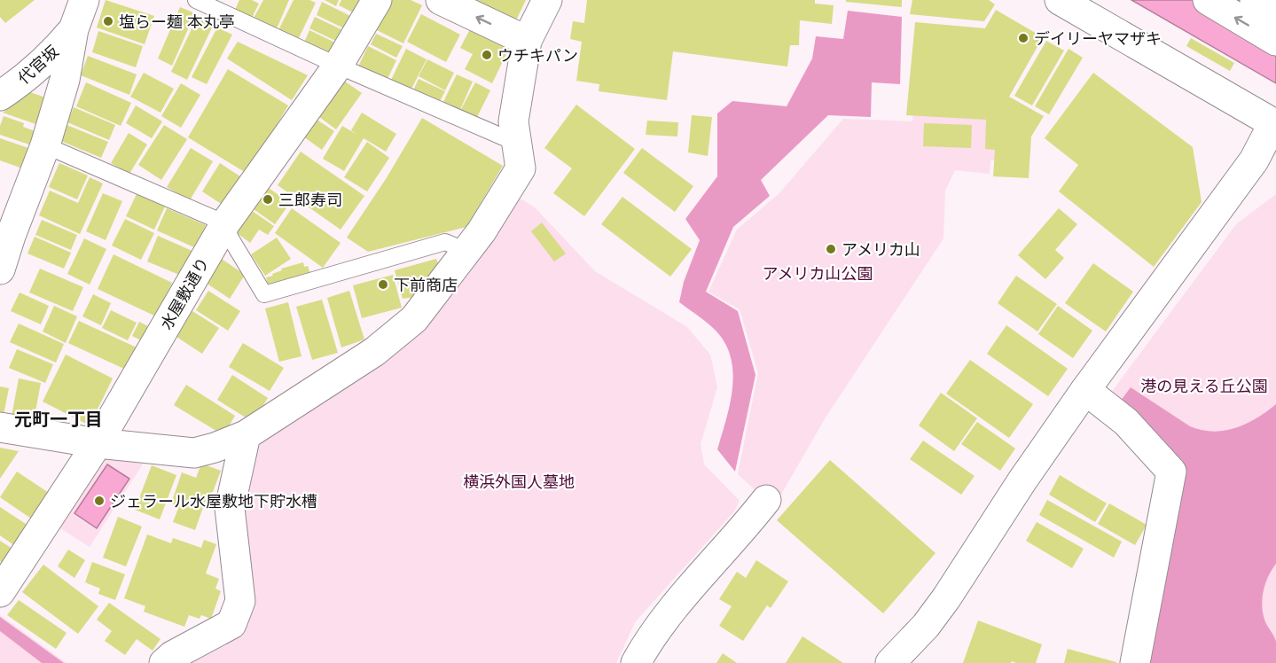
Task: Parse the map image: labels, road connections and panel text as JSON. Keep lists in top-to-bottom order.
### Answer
{
  "streets": {
    "main road": ["代官坂", "水屋敷通り"]
  },
  "districts": ["元町一丁目"],
  "parks": ["アメリカ山公園", "港の見える丘公園", "横浜外国人墓地"],
  "places": [
    "塩らー麺 本丸亭",
    "デイリーヤマザキ",
    "ウチキパン",
    "三郎寿司",
    "アメリカ山",
    "下前商店",
    "ジェラール水屋敷地下貯水槽"
  ]
}
